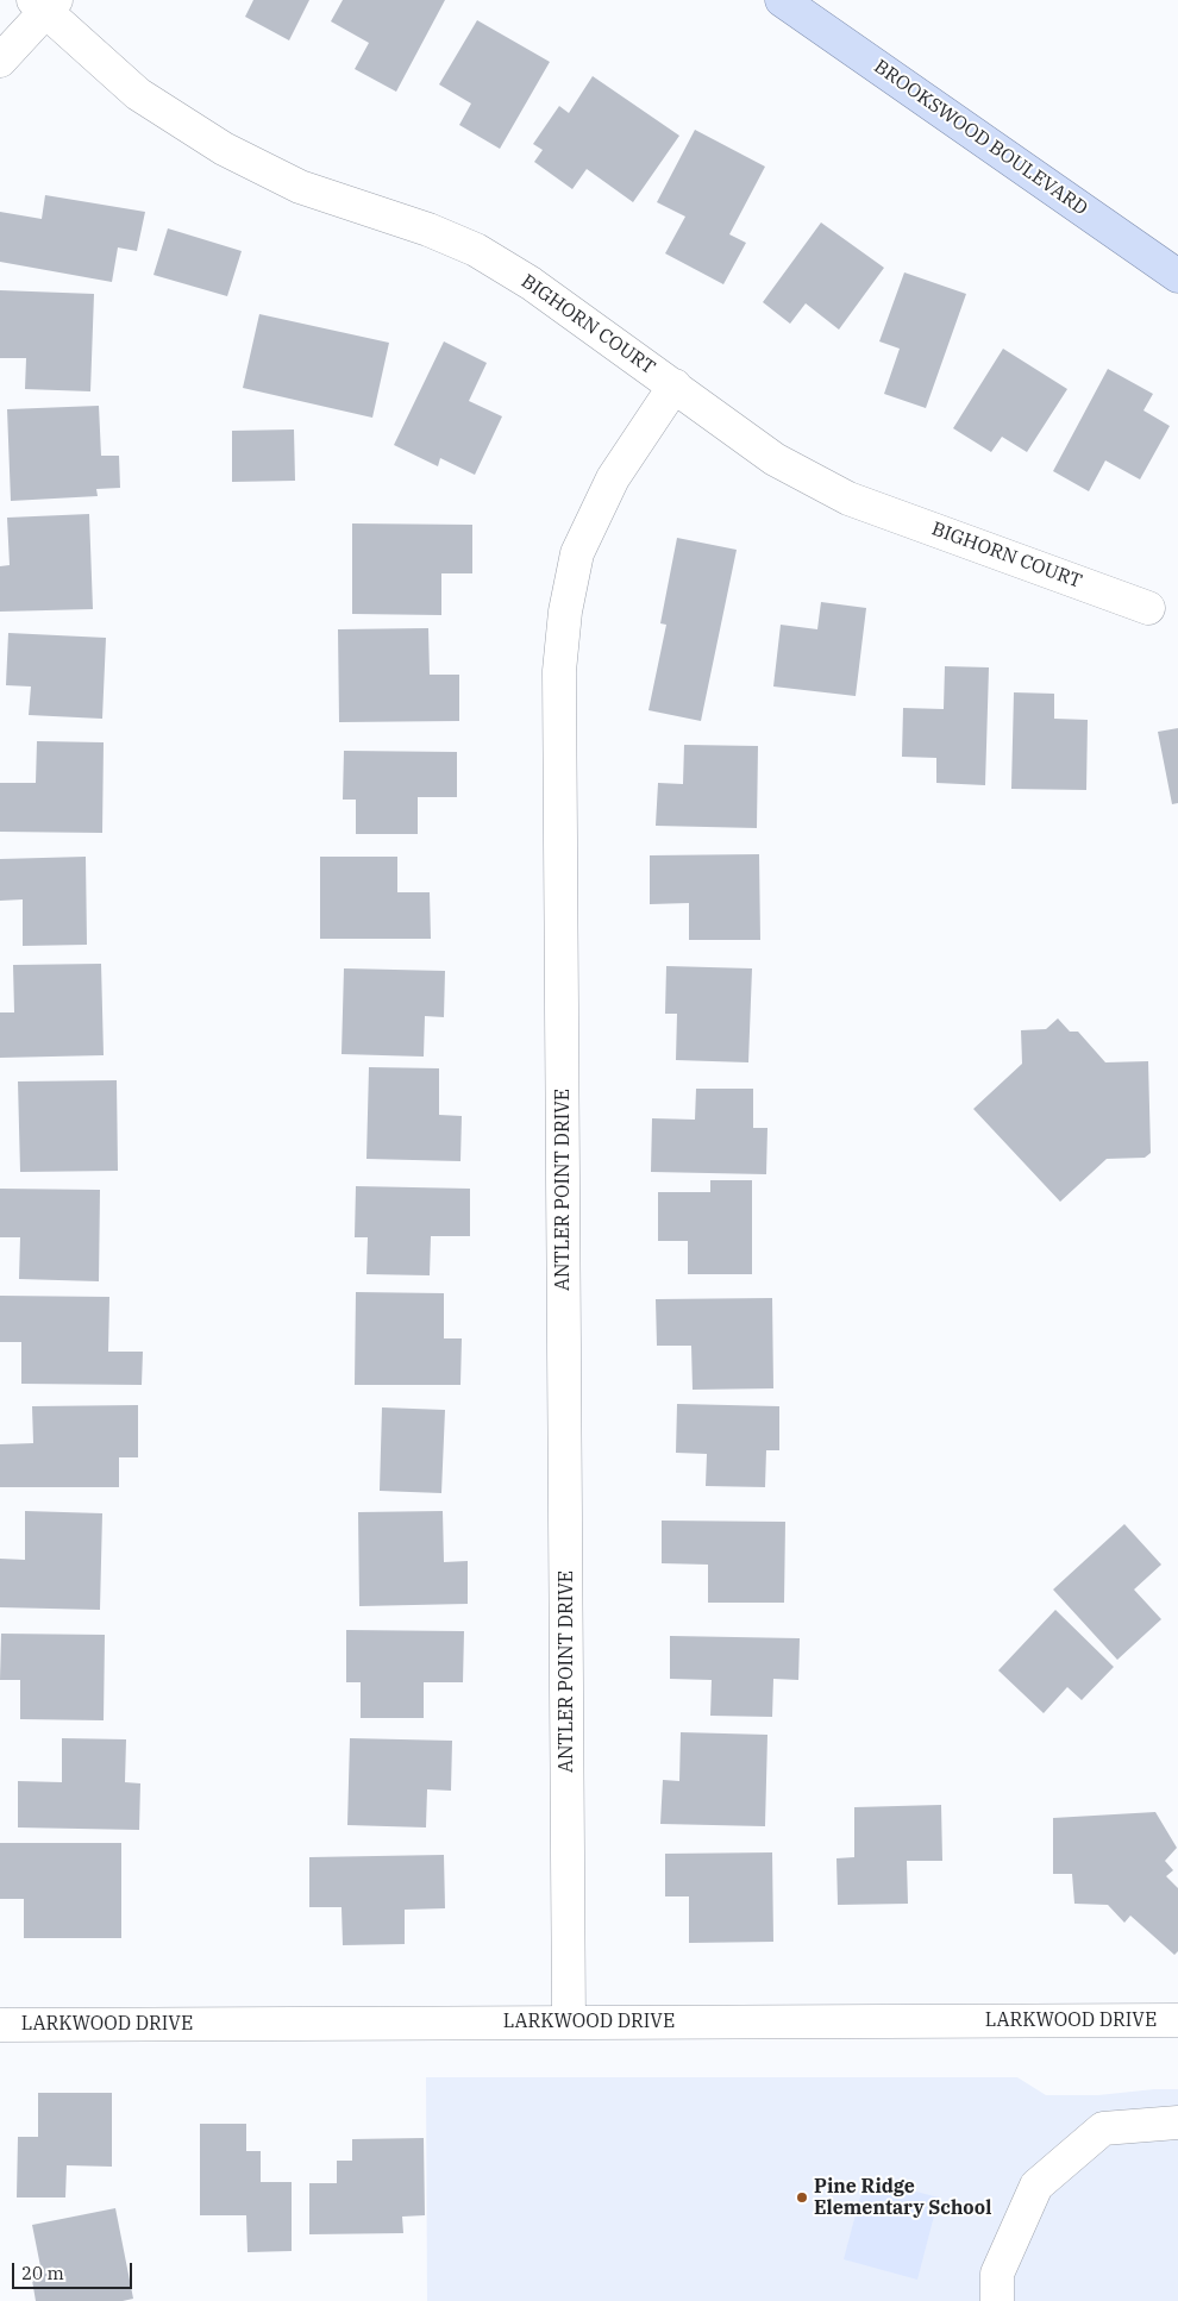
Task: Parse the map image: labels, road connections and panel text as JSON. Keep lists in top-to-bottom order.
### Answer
{
  "streets": {
    "main road": ["BROOKSWOOD BOULEVARD"],
    "street": ["BIGHORN COURT", "ANTLER POINT DRIVE", "LARKWOOD DRIVE"]
  },
  "crossings": [
    ["BIGHORN COURT", "ANTLER POINT DRIVE"],
    ["ANTLER POINT DRIVE", "LARKWOOD DRIVE"]
  ],
  "places": ["Pine Ridge Elementary School"],
  "scale_bar": "20 m"
}
